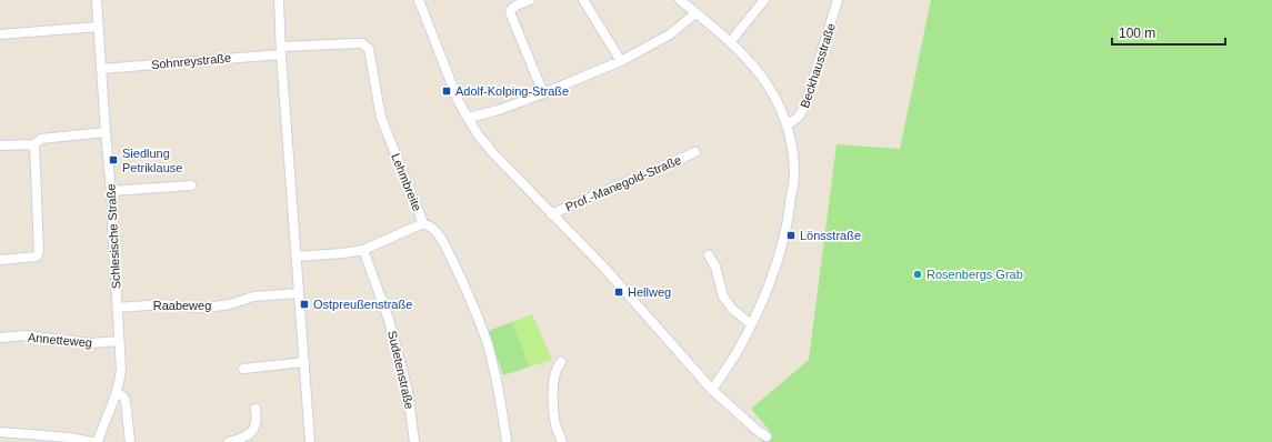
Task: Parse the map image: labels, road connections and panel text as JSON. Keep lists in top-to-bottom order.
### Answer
{
  "streets": {
    "street": [
      "Sohnreystraße",
      "Beckhausstraße",
      "Lehmbreite",
      "Prof.-Manegold-Straße",
      "Schlesische Straße",
      "Raabeweg",
      "Annetteweg",
      "Sudetenstraße"
    ]
  },
  "crossings": [
    ["Sohnreystraße", "Lehmbreite"],
    ["Sohnreystraße", "Schlesische Straße"],
    ["Schlesische Straße", "Raabeweg"],
    ["Schlesische Straße", "Annetteweg"]
  ],
  "places": {
    "transit": [
      "Adolf-Kolping-Straße",
      "Siedlung Petriklause",
      "Lönsstraße",
      "Hellweg",
      "Ostpreußenstraße"
    ],
    "other": ["Rosenbergs Grab"]
  },
  "scale_bar": "100 m"
}
